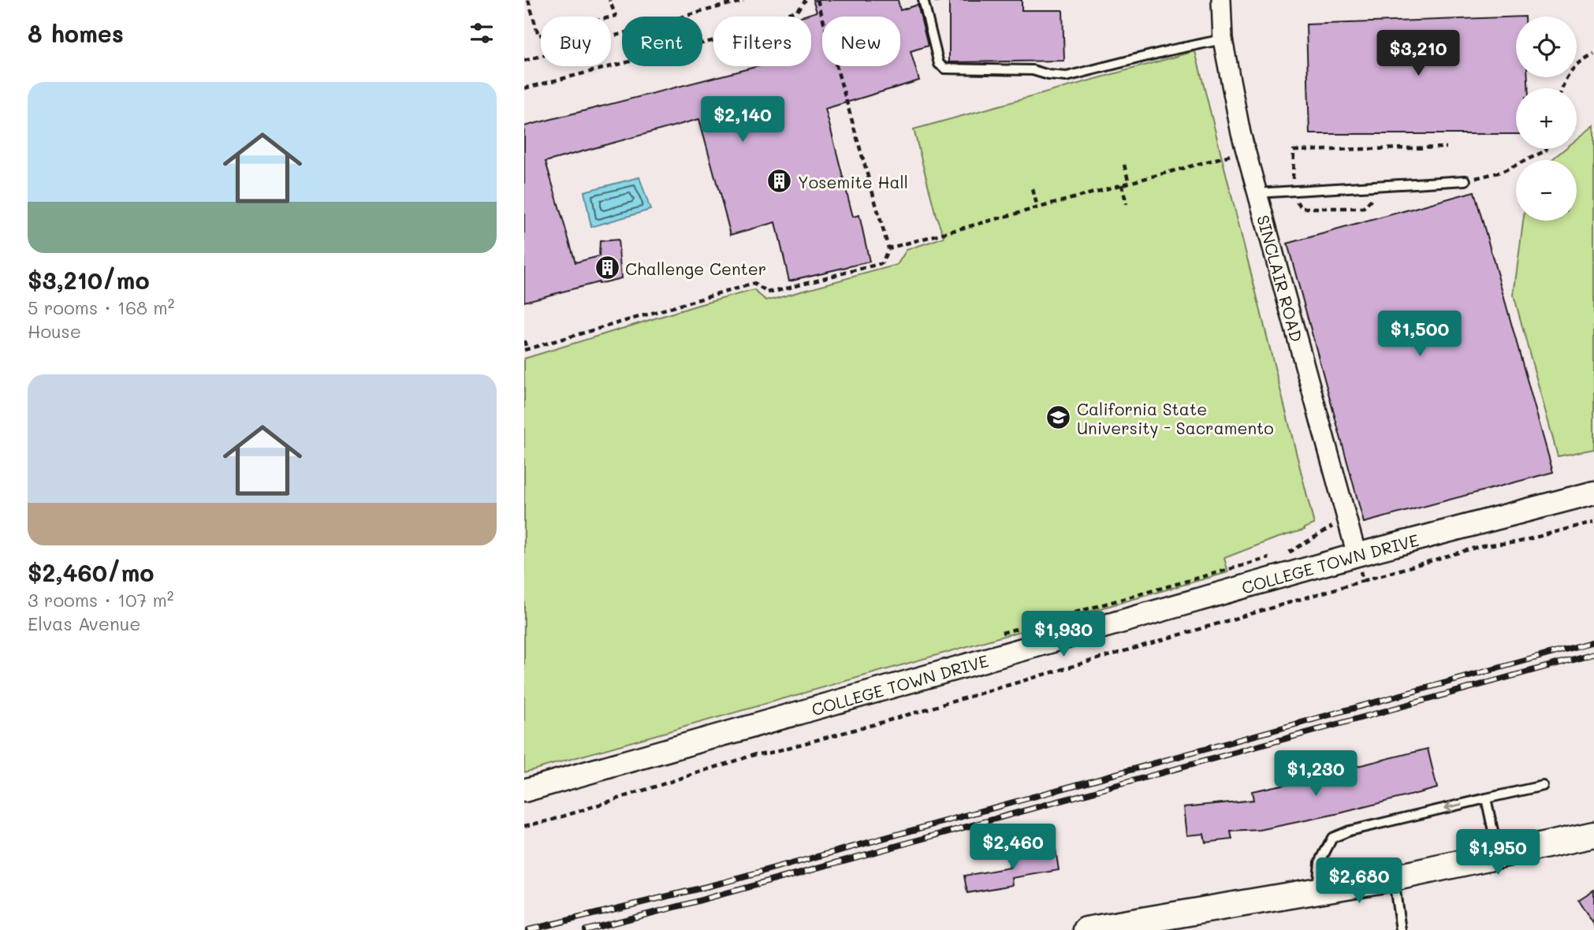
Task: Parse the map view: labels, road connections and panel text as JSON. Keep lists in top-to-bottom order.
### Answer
{
  "streets": {
    "street": ["SINCLAIR ROAD", "COLLEGE TOWN DRIVE"]
  },
  "crossings": [
    ["SINCLAIR ROAD", "COLLEGE TOWN DRIVE"]
  ],
  "places": {
    "building": ["Yosemite Hall", "Challenge Center"],
    "school or university": ["California State University - Sacramento"]
  },
  "page": {
    "heading": "8 homes",
    "map_buttons": ["+", "−"],
    "chip": [
      "Buy",
      "Rent",
      "Filters",
      "New"
    ],
    "price": [
      "$3,210",
      "$2,140",
      "$1,500",
      "$1,930",
      "$1,230",
      "$2,460",
      "$1,950",
      "$2,680"
    ],
    "list": [
      {
        "name": "$3,210/mo",
        "note": "5 rooms · 168 m² · House"
      },
      {
        "name": "$2,460/mo",
        "note": "3 rooms · 107 m² · Elvas Avenue"
      }
    ]
  }
}
